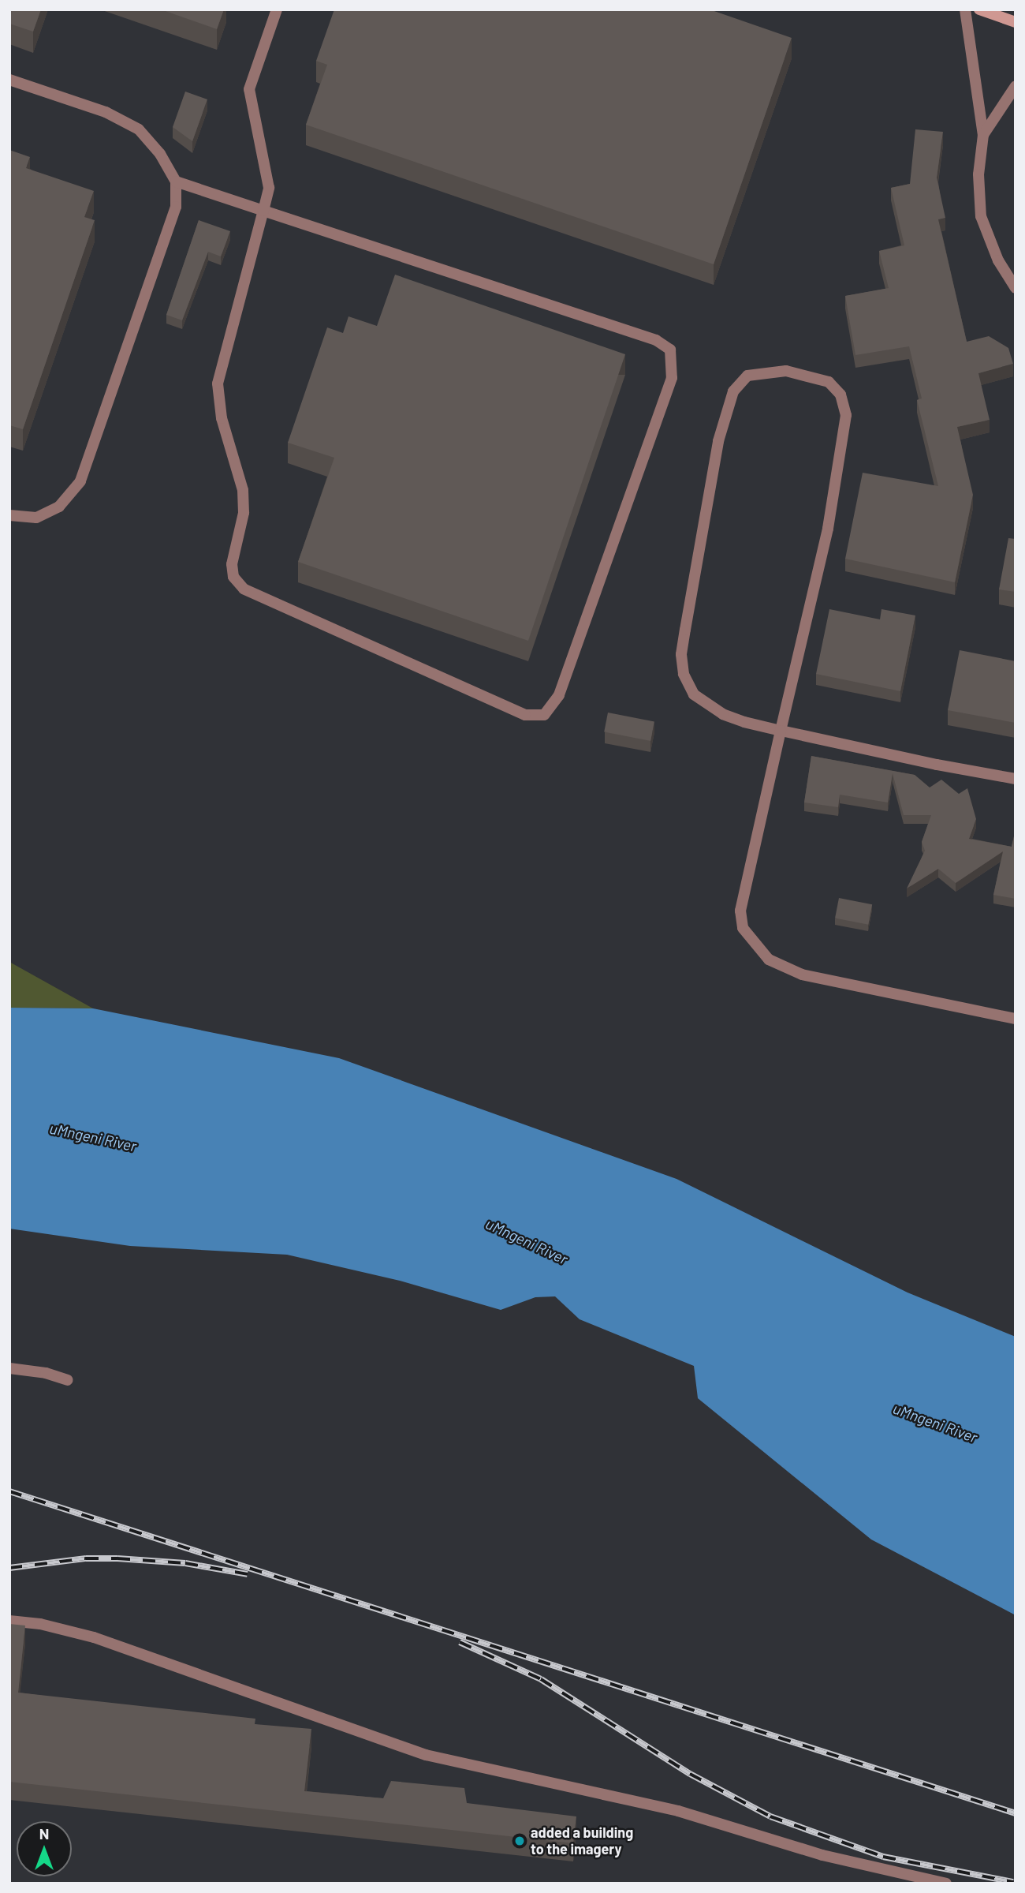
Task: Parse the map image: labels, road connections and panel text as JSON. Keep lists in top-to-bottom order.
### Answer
{
  "water": ["uMngeni River"],
  "places": ["added a building to the imagery"],
  "north": "top"
}
